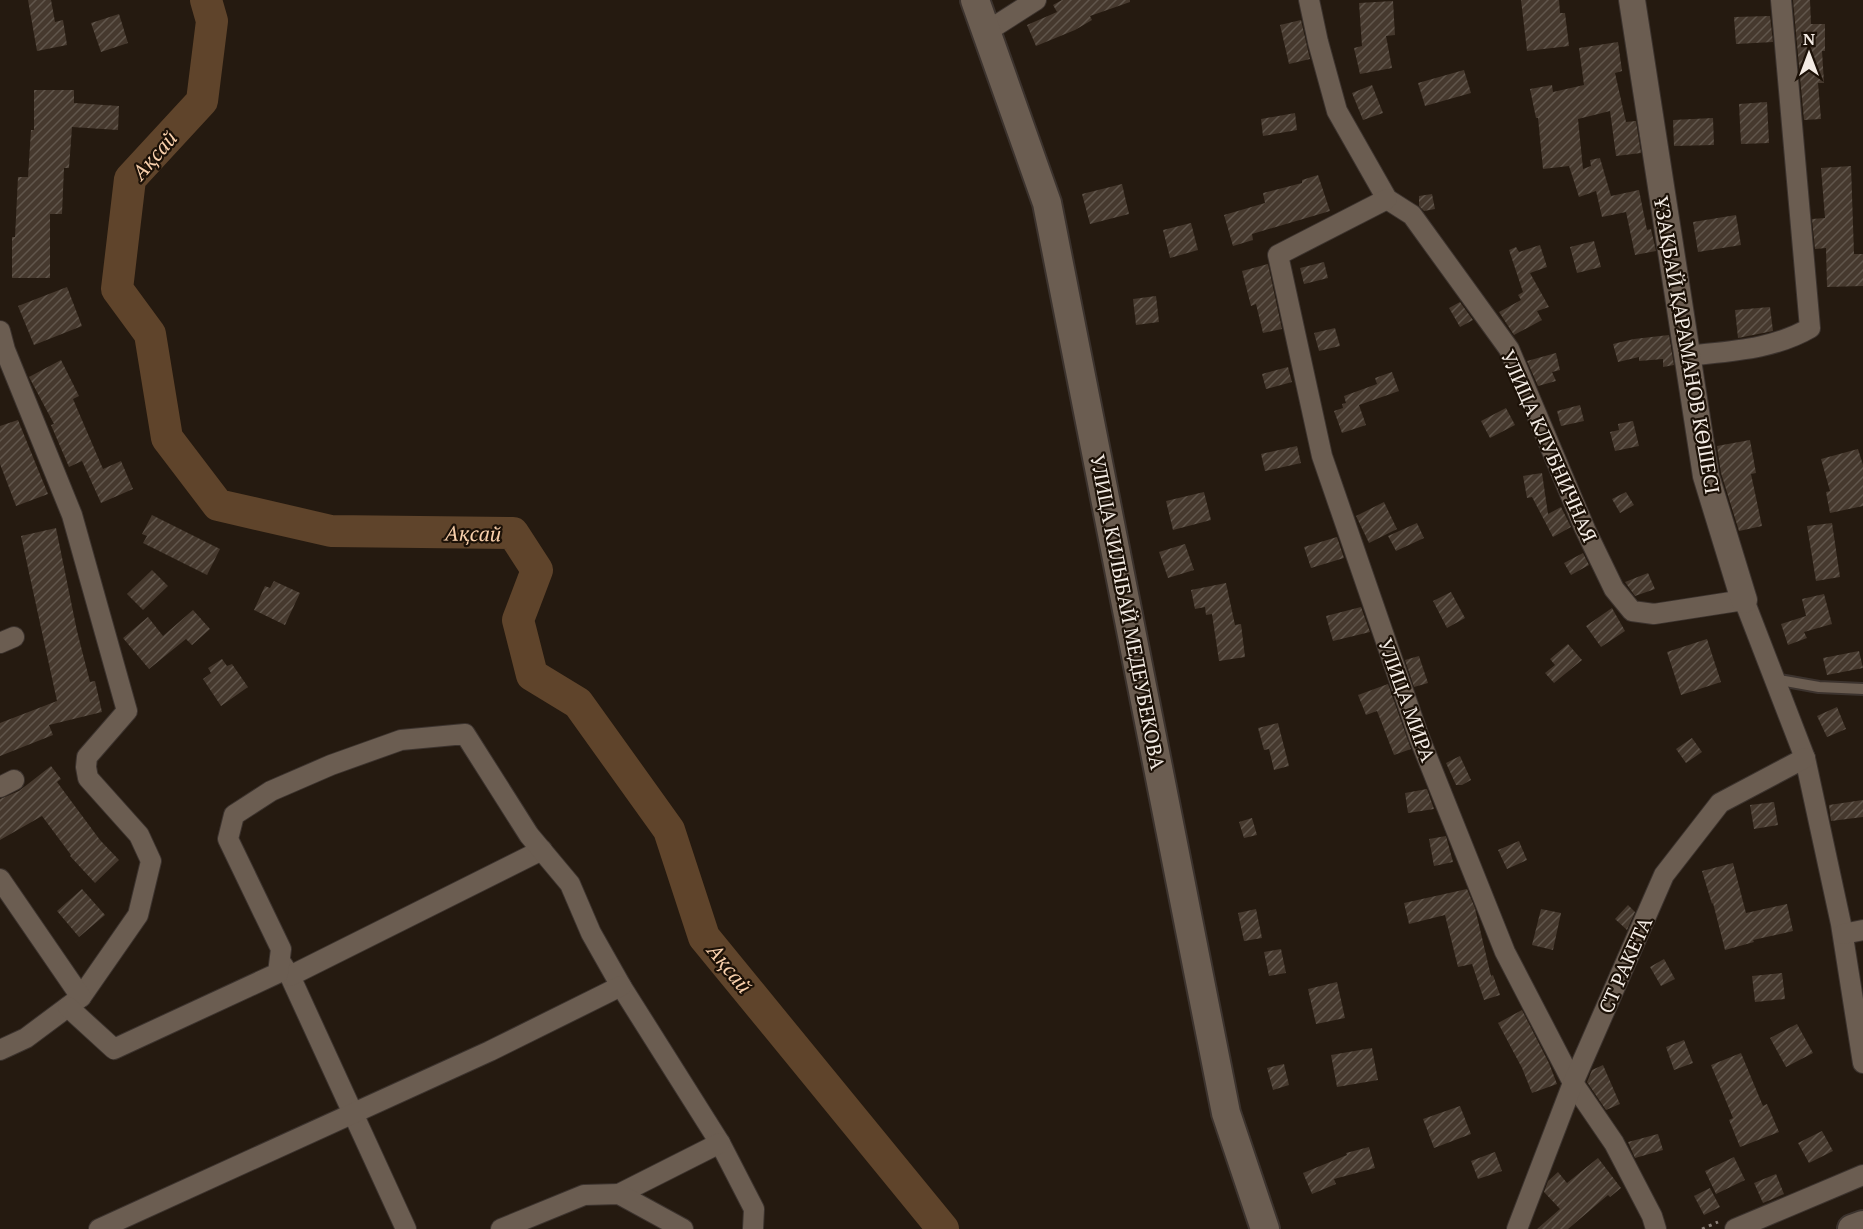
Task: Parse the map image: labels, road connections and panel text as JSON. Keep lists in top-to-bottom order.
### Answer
{
  "streets": {
    "main road": ["УЛИЦА КИЛЫБАЙ МЕДЕУБЕКОВА"],
    "street": [
      "ҰЗАҚБАЙ ҚАРАМАНОВ КӨШЕСІ",
      "УЛИЦА КЛУБНИЧНАЯ",
      "УЛИЦА МИРА",
      "СТ РАКЕТА"
    ]
  },
  "crossings": [
    ["ҰЗАҚБАЙ ҚАРАМАНОВ КӨШЕСІ", "УЛИЦА КЛУБНИЧНАЯ"],
    ["ҰЗАҚБАЙ ҚАРАМАНОВ КӨШЕСІ", "СТ РАКЕТА"],
    ["УЛИЦА КЛУБНИЧНАЯ", "УЛИЦА МИРА"],
    ["УЛИЦА МИРА", "СТ РАКЕТА"]
  ],
  "water": ["Ақсай"],
  "north": "top"
}
